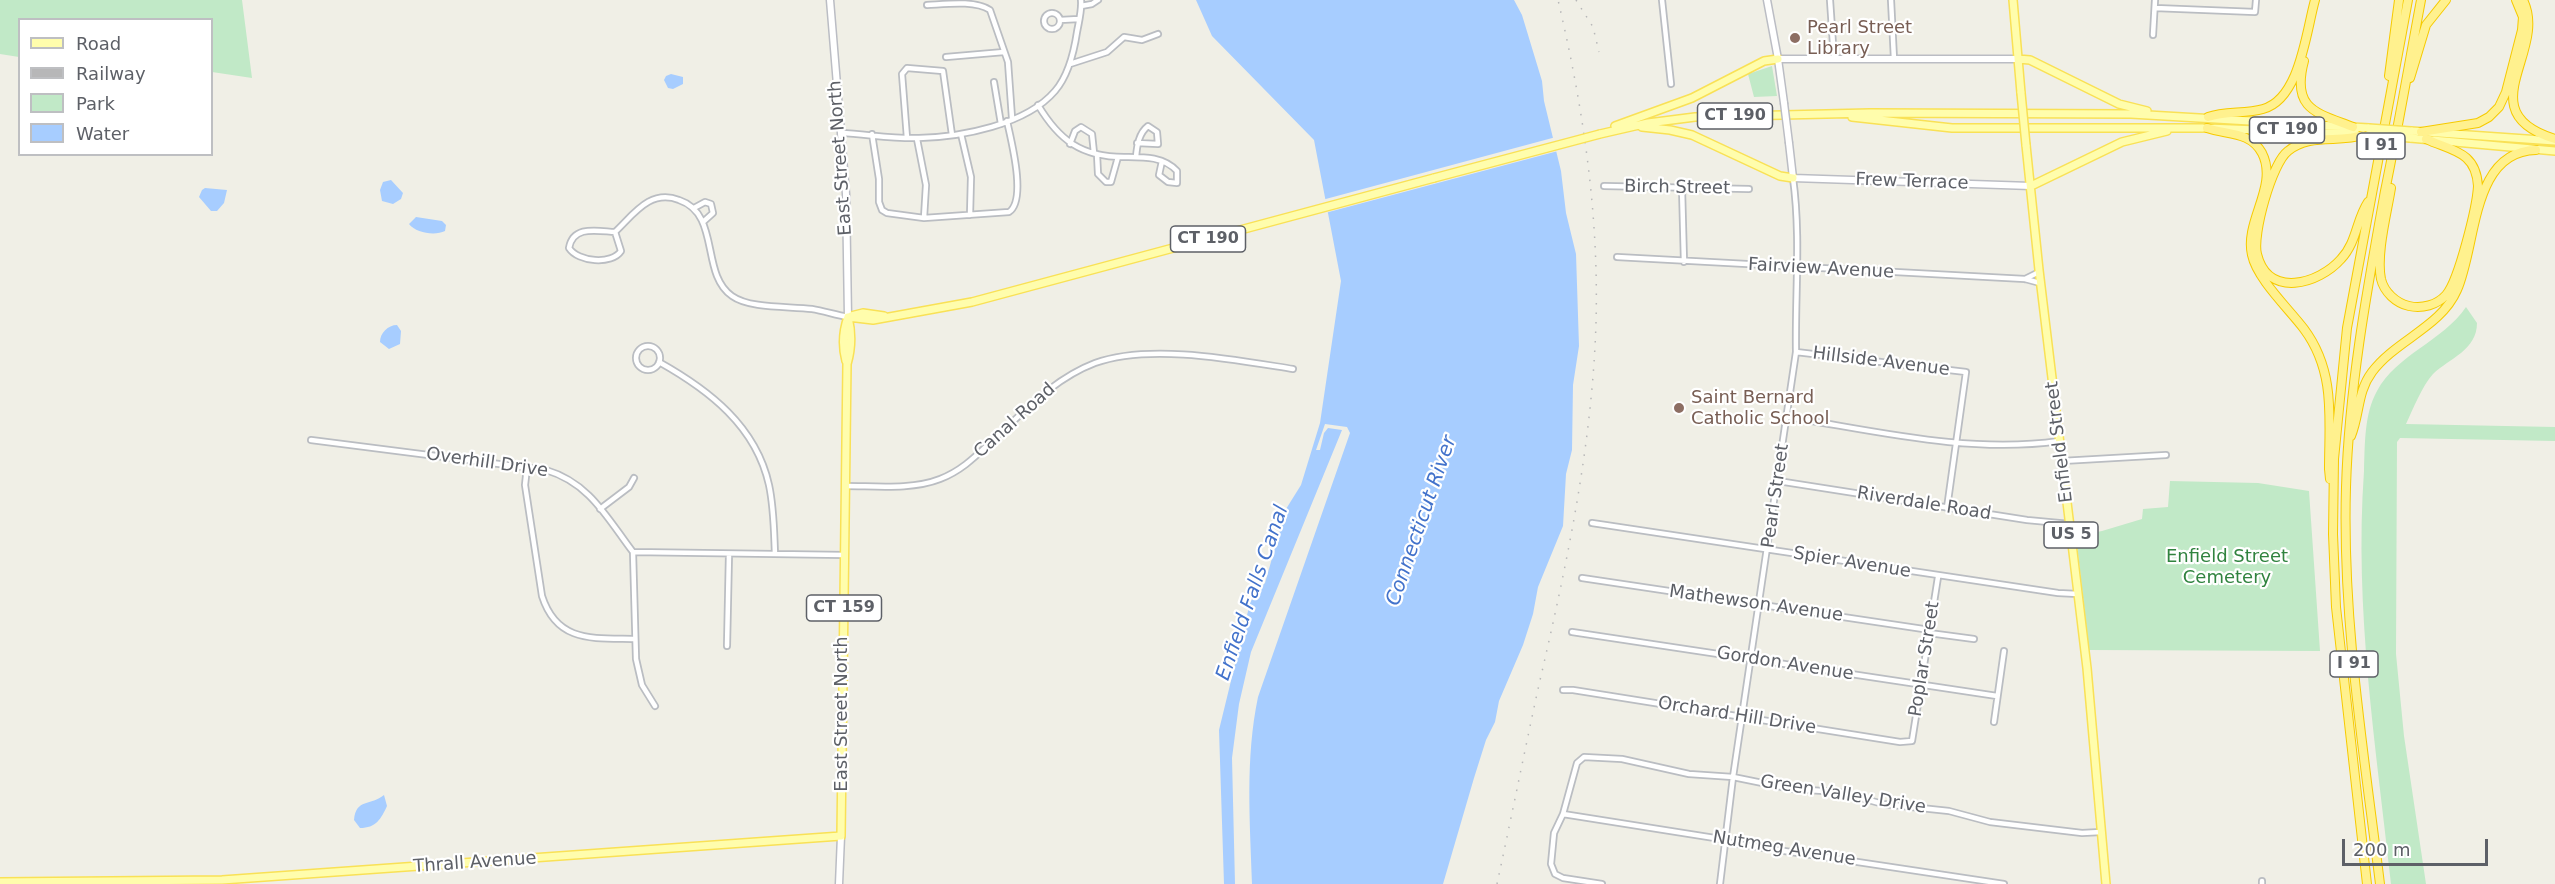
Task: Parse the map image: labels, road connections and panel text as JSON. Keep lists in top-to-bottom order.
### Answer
{
  "streets": {
    "highway": ["I 91"],
    "main road": [
      "CT 190",
      "East Street North",
      "Frew Terrace",
      "Enfield Street",
      "Pearl Street",
      "US 5",
      "CT 159",
      "Thrall Avenue"
    ],
    "street": [
      "Birch Street",
      "Fairview Avenue",
      "Hillside Avenue",
      "Canal Road",
      "Overhill Drive",
      "Riverdale Road",
      "Spier Avenue",
      "Mathewson Avenue",
      "Poplar Street",
      "Gordon Avenue",
      "Orchard Hill Drive",
      "Green Valley Drive",
      "Nutmeg Avenue"
    ]
  },
  "crossings": [
    ["CT 190", "East Street North"],
    ["East Street North", "Canal Road"],
    ["East Street North", "Thrall Avenue"],
    ["Frew Terrace", "Enfield Street"],
    ["Frew Terrace", "Pearl Street"],
    ["Fairview Avenue", "Enfield Street"],
    ["Fairview Avenue", "Pearl Street"],
    ["Hillside Avenue", "Pearl Street"],
    ["Enfield Street", "Riverdale Road"],
    ["Enfield Street", "Spier Avenue"],
    ["Enfield Street", "Green Valley Drive"],
    ["Pearl Street", "Riverdale Road"],
    ["Pearl Street", "Spier Avenue"],
    ["Pearl Street", "Mathewson Avenue"],
    ["Pearl Street", "Gordon Avenue"],
    ["Pearl Street", "Orchard Hill Drive"],
    ["Pearl Street", "Green Valley Drive"],
    ["Pearl Street", "Nutmeg Avenue"],
    ["Spier Avenue", "Poplar Street"],
    ["Mathewson Avenue", "Poplar Street"],
    ["Poplar Street", "Gordon Avenue"],
    ["Poplar Street", "Orchard Hill Drive"],
    ["Green Valley Drive", "Nutmeg Avenue"]
  ],
  "water": ["Connecticut River", "Enfield Falls Canal"],
  "parks": ["Enfield Street Cemetery"],
  "places": ["Pearl Street Library", "Saint Bernard Catholic School"],
  "legend": [
    "Road",
    "Railway",
    "Park",
    "Water"
  ],
  "scale_bar": "200 m"
}
